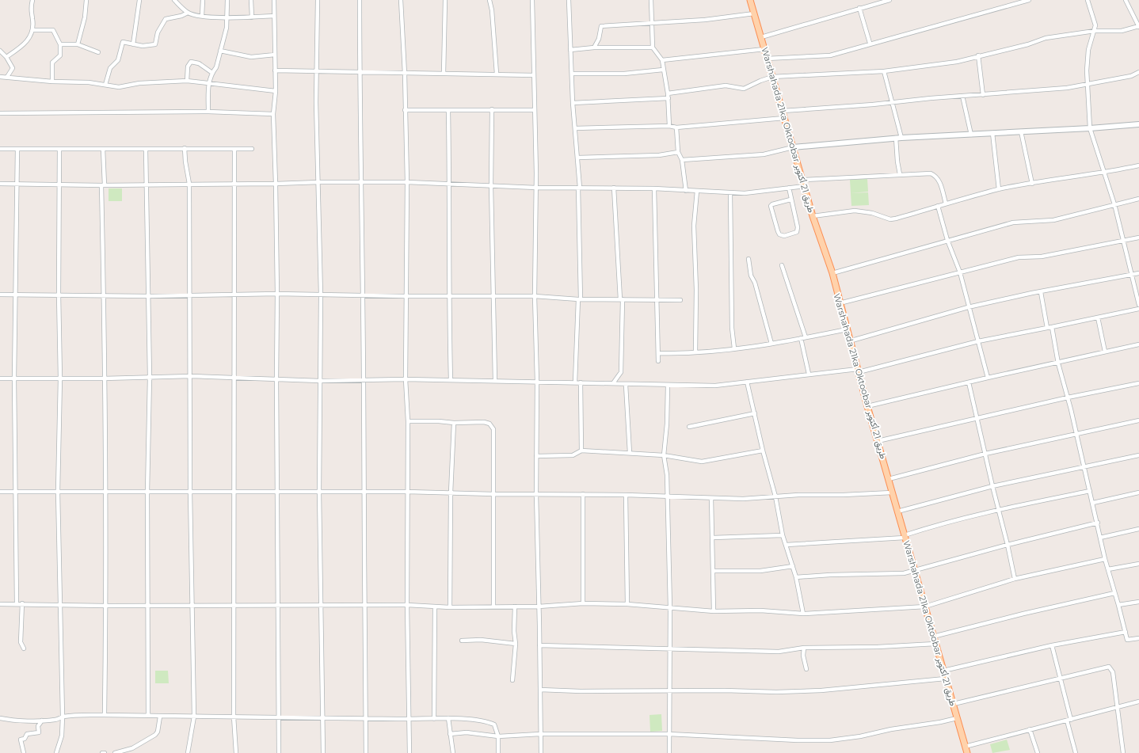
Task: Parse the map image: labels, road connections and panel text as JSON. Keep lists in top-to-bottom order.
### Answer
{
  "streets": {
    "main road": ["Warshahada 21ka Oktoobar طريق 21 أكتوبر"]
  }
}
